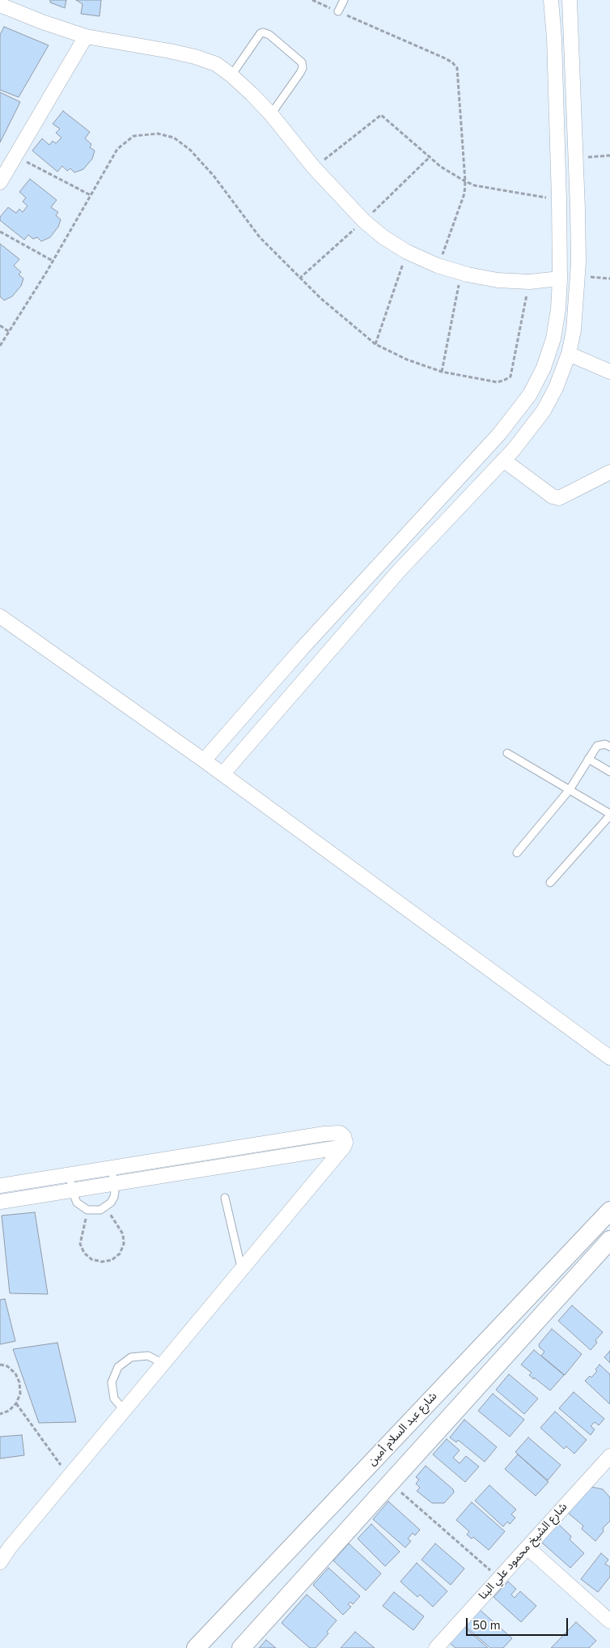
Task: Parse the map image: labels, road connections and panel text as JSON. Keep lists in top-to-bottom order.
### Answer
{
  "streets": {
    "street": ["شارع عبد السلام أمين", "شارع الشيخ محمود علي البنا"]
  },
  "scale_bar": "50 m"
}
